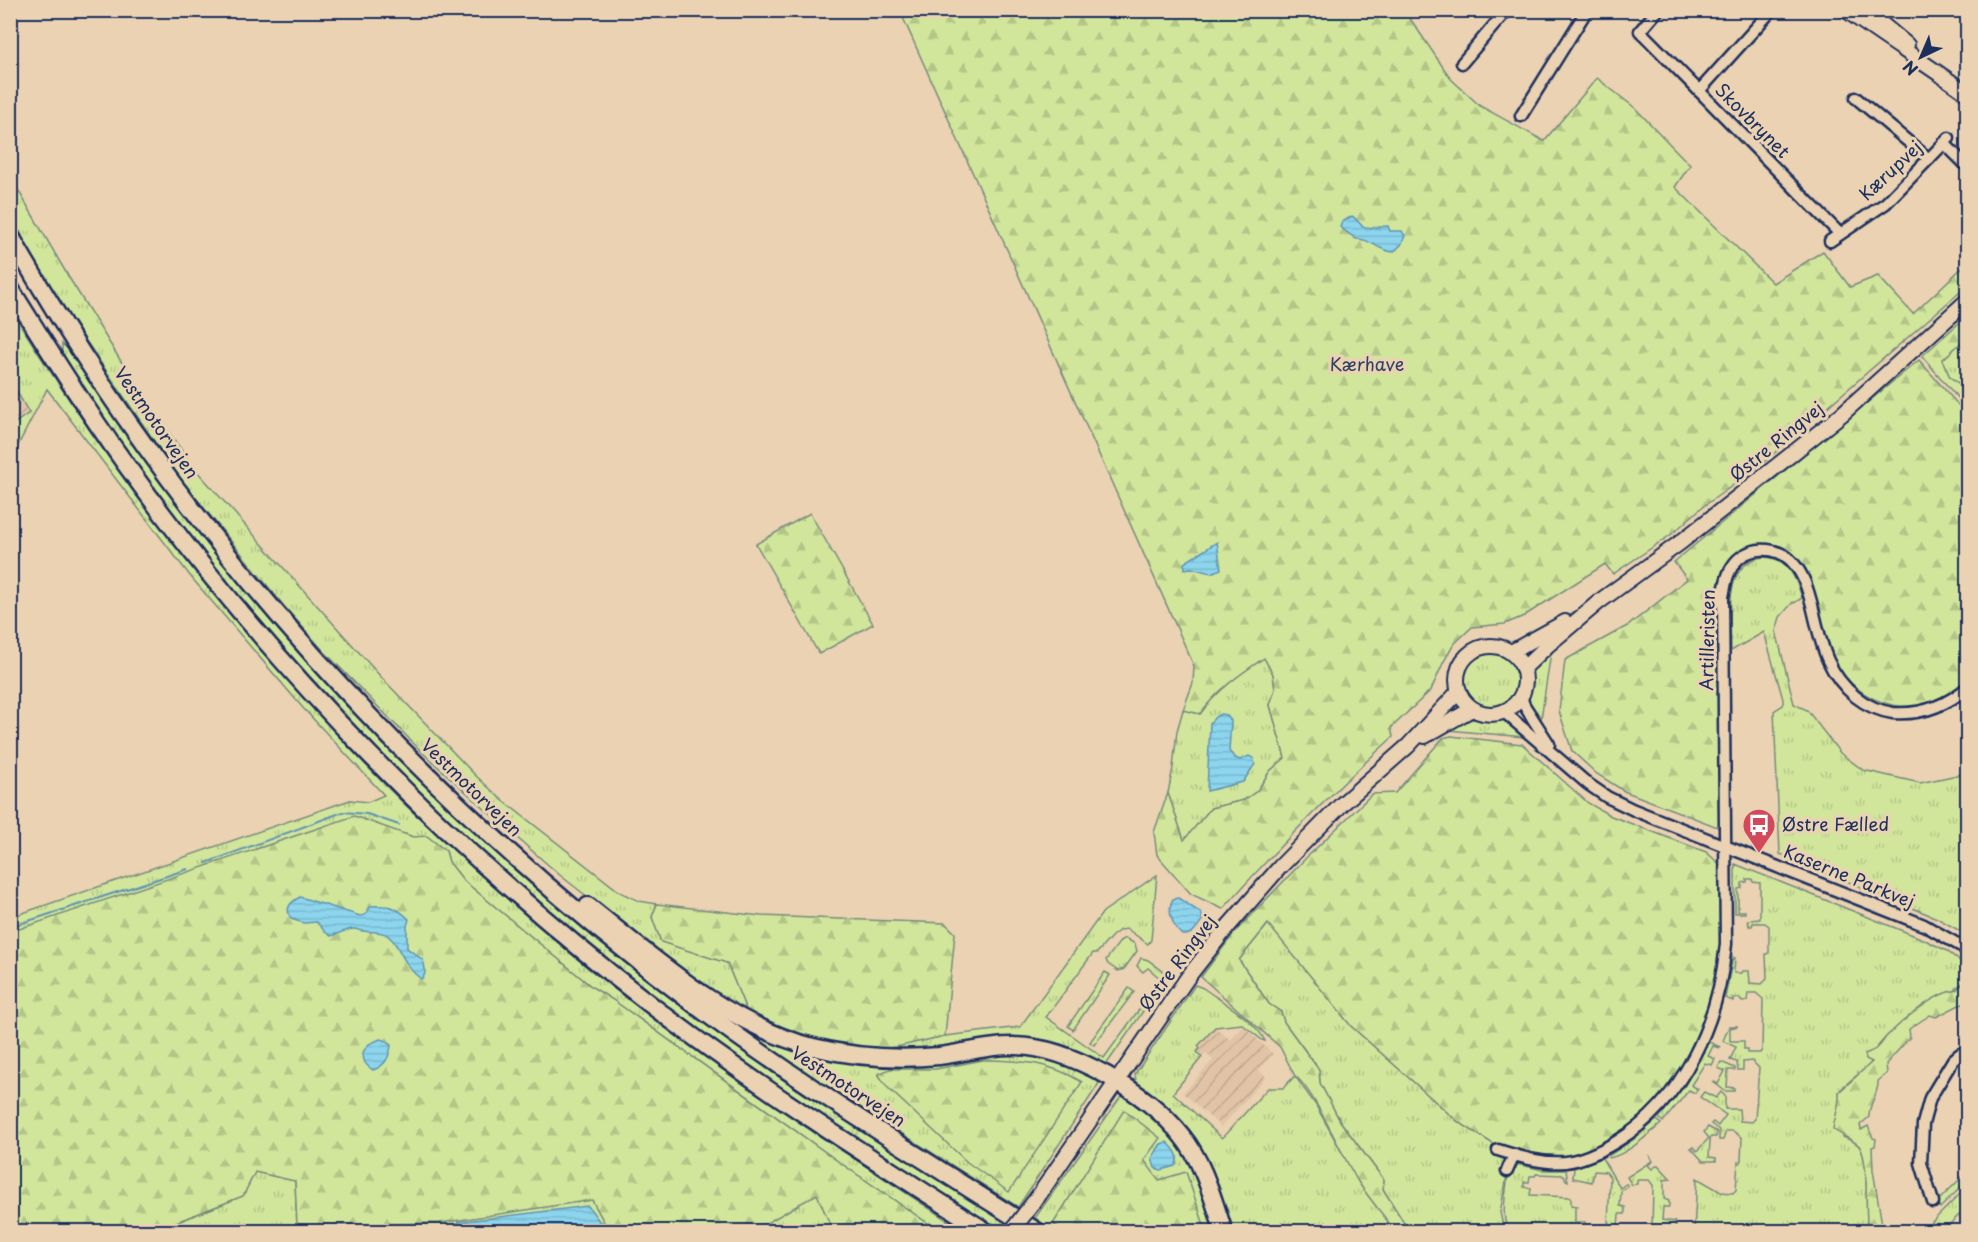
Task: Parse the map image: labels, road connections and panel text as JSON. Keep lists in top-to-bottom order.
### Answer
{
  "streets": {
    "highway": ["Vestmotorvejen"],
    "main road": ["Østre Ringvej"],
    "street": [
      "Skovbrynet",
      "Kærupvej",
      "Artilleristen",
      "Kaserne Parkvej"
    ]
  },
  "crossings": [
    ["Skovbrynet", "Kærupvej"],
    ["Østre Ringvej", "Kaserne Parkvej"],
    ["Artilleristen", "Kaserne Parkvej"]
  ],
  "parks": ["Kærhave"],
  "places": {
    "bus stop": ["Østre Fælled"]
  },
  "north": "bottom left"
}
